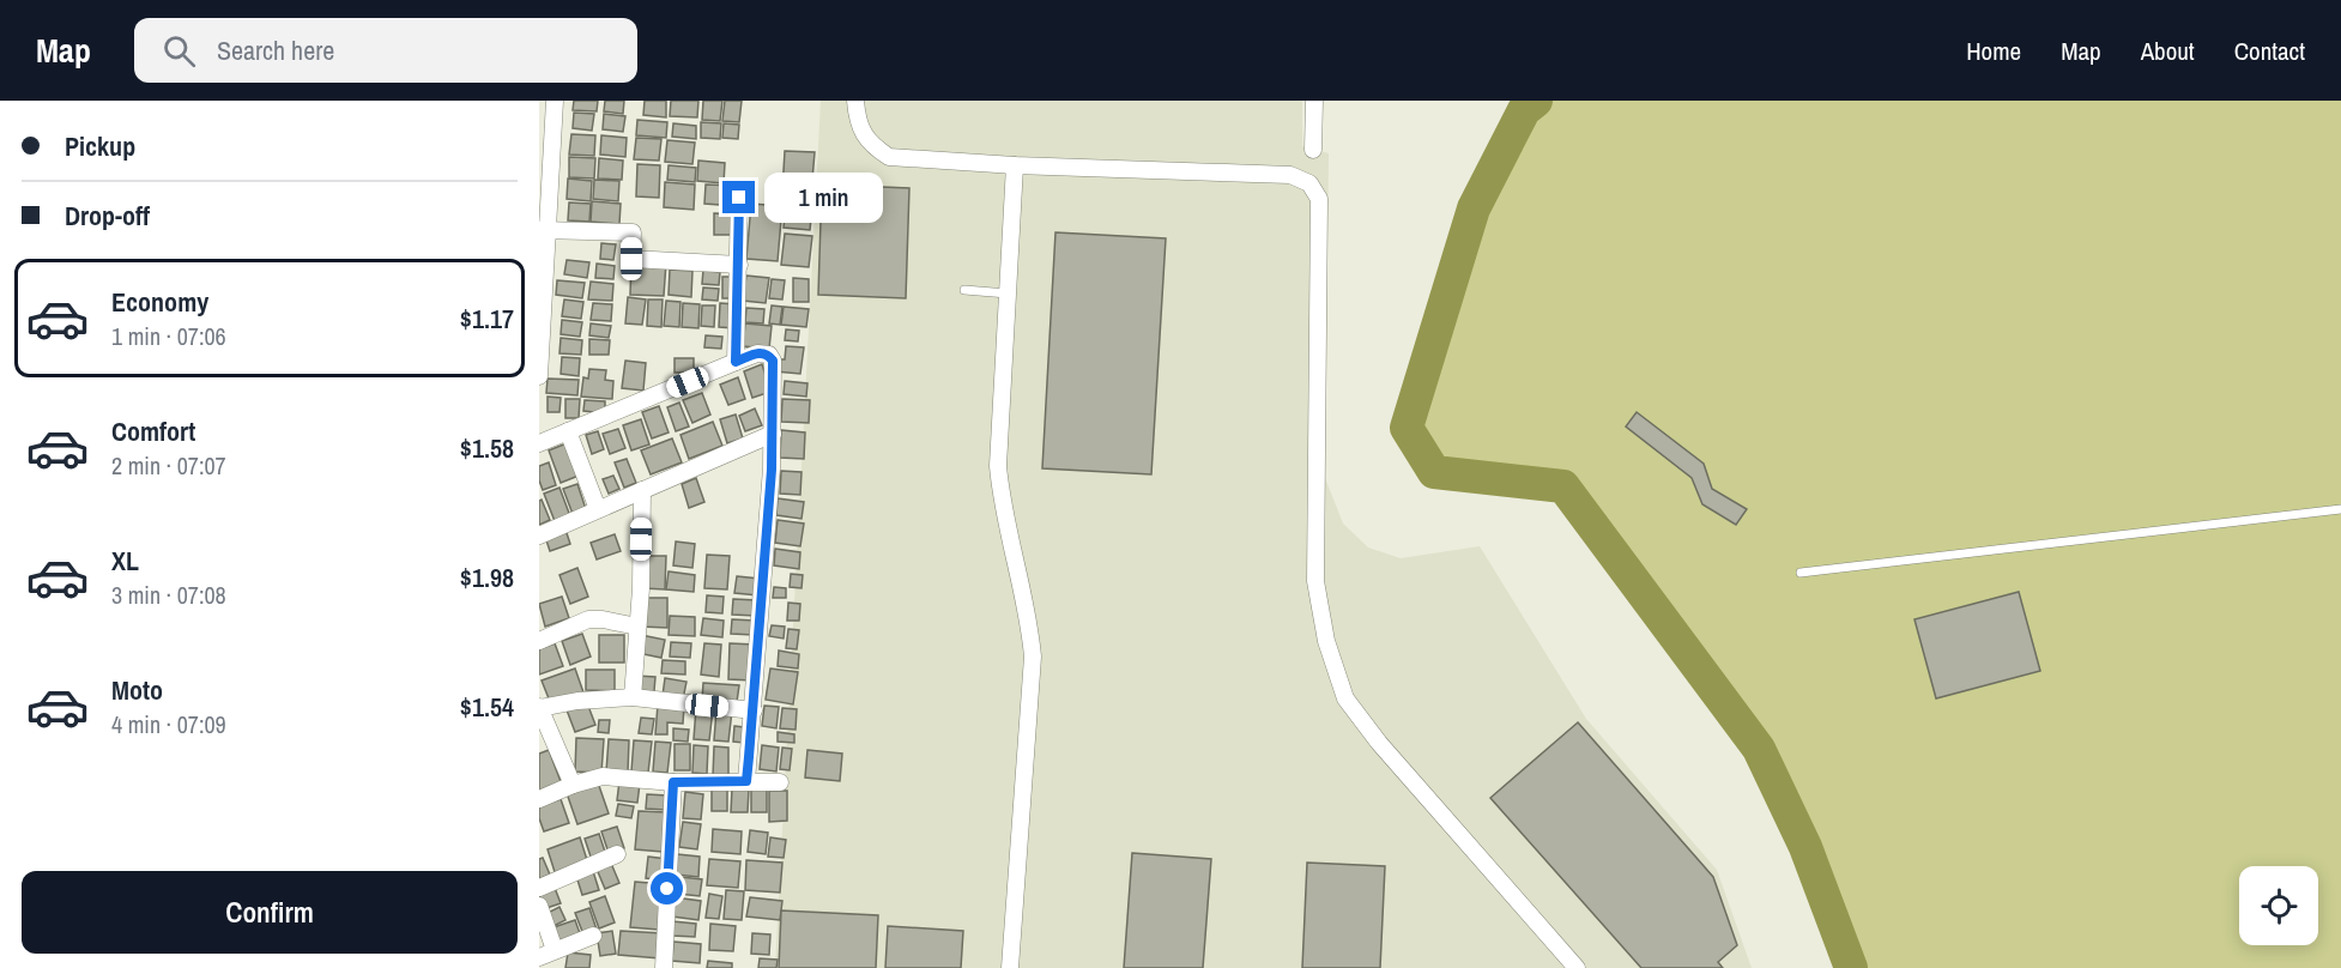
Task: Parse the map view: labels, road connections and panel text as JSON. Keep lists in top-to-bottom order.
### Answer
{
  "page": {
    "header": "Map",
    "search": "Search here",
    "nav": [
      "Home",
      "Map",
      "About",
      "Contact"
    ],
    "banner": ["Pickup", "Drop-off"],
    "bubble": "1 min",
    "list": [
      {
        "name": "Economy",
        "note": "1 min · 07:06",
        "value": "$1.17"
      },
      {
        "name": "Comfort",
        "note": "2 min · 07:07",
        "value": "$1.58"
      },
      {
        "name": "XL",
        "note": "3 min · 07:08",
        "value": "$1.98"
      },
      {
        "name": "Moto",
        "note": "4 min · 07:09",
        "value": "$1.54"
      }
    ],
    "buttons": "Confirm"
  }
}
